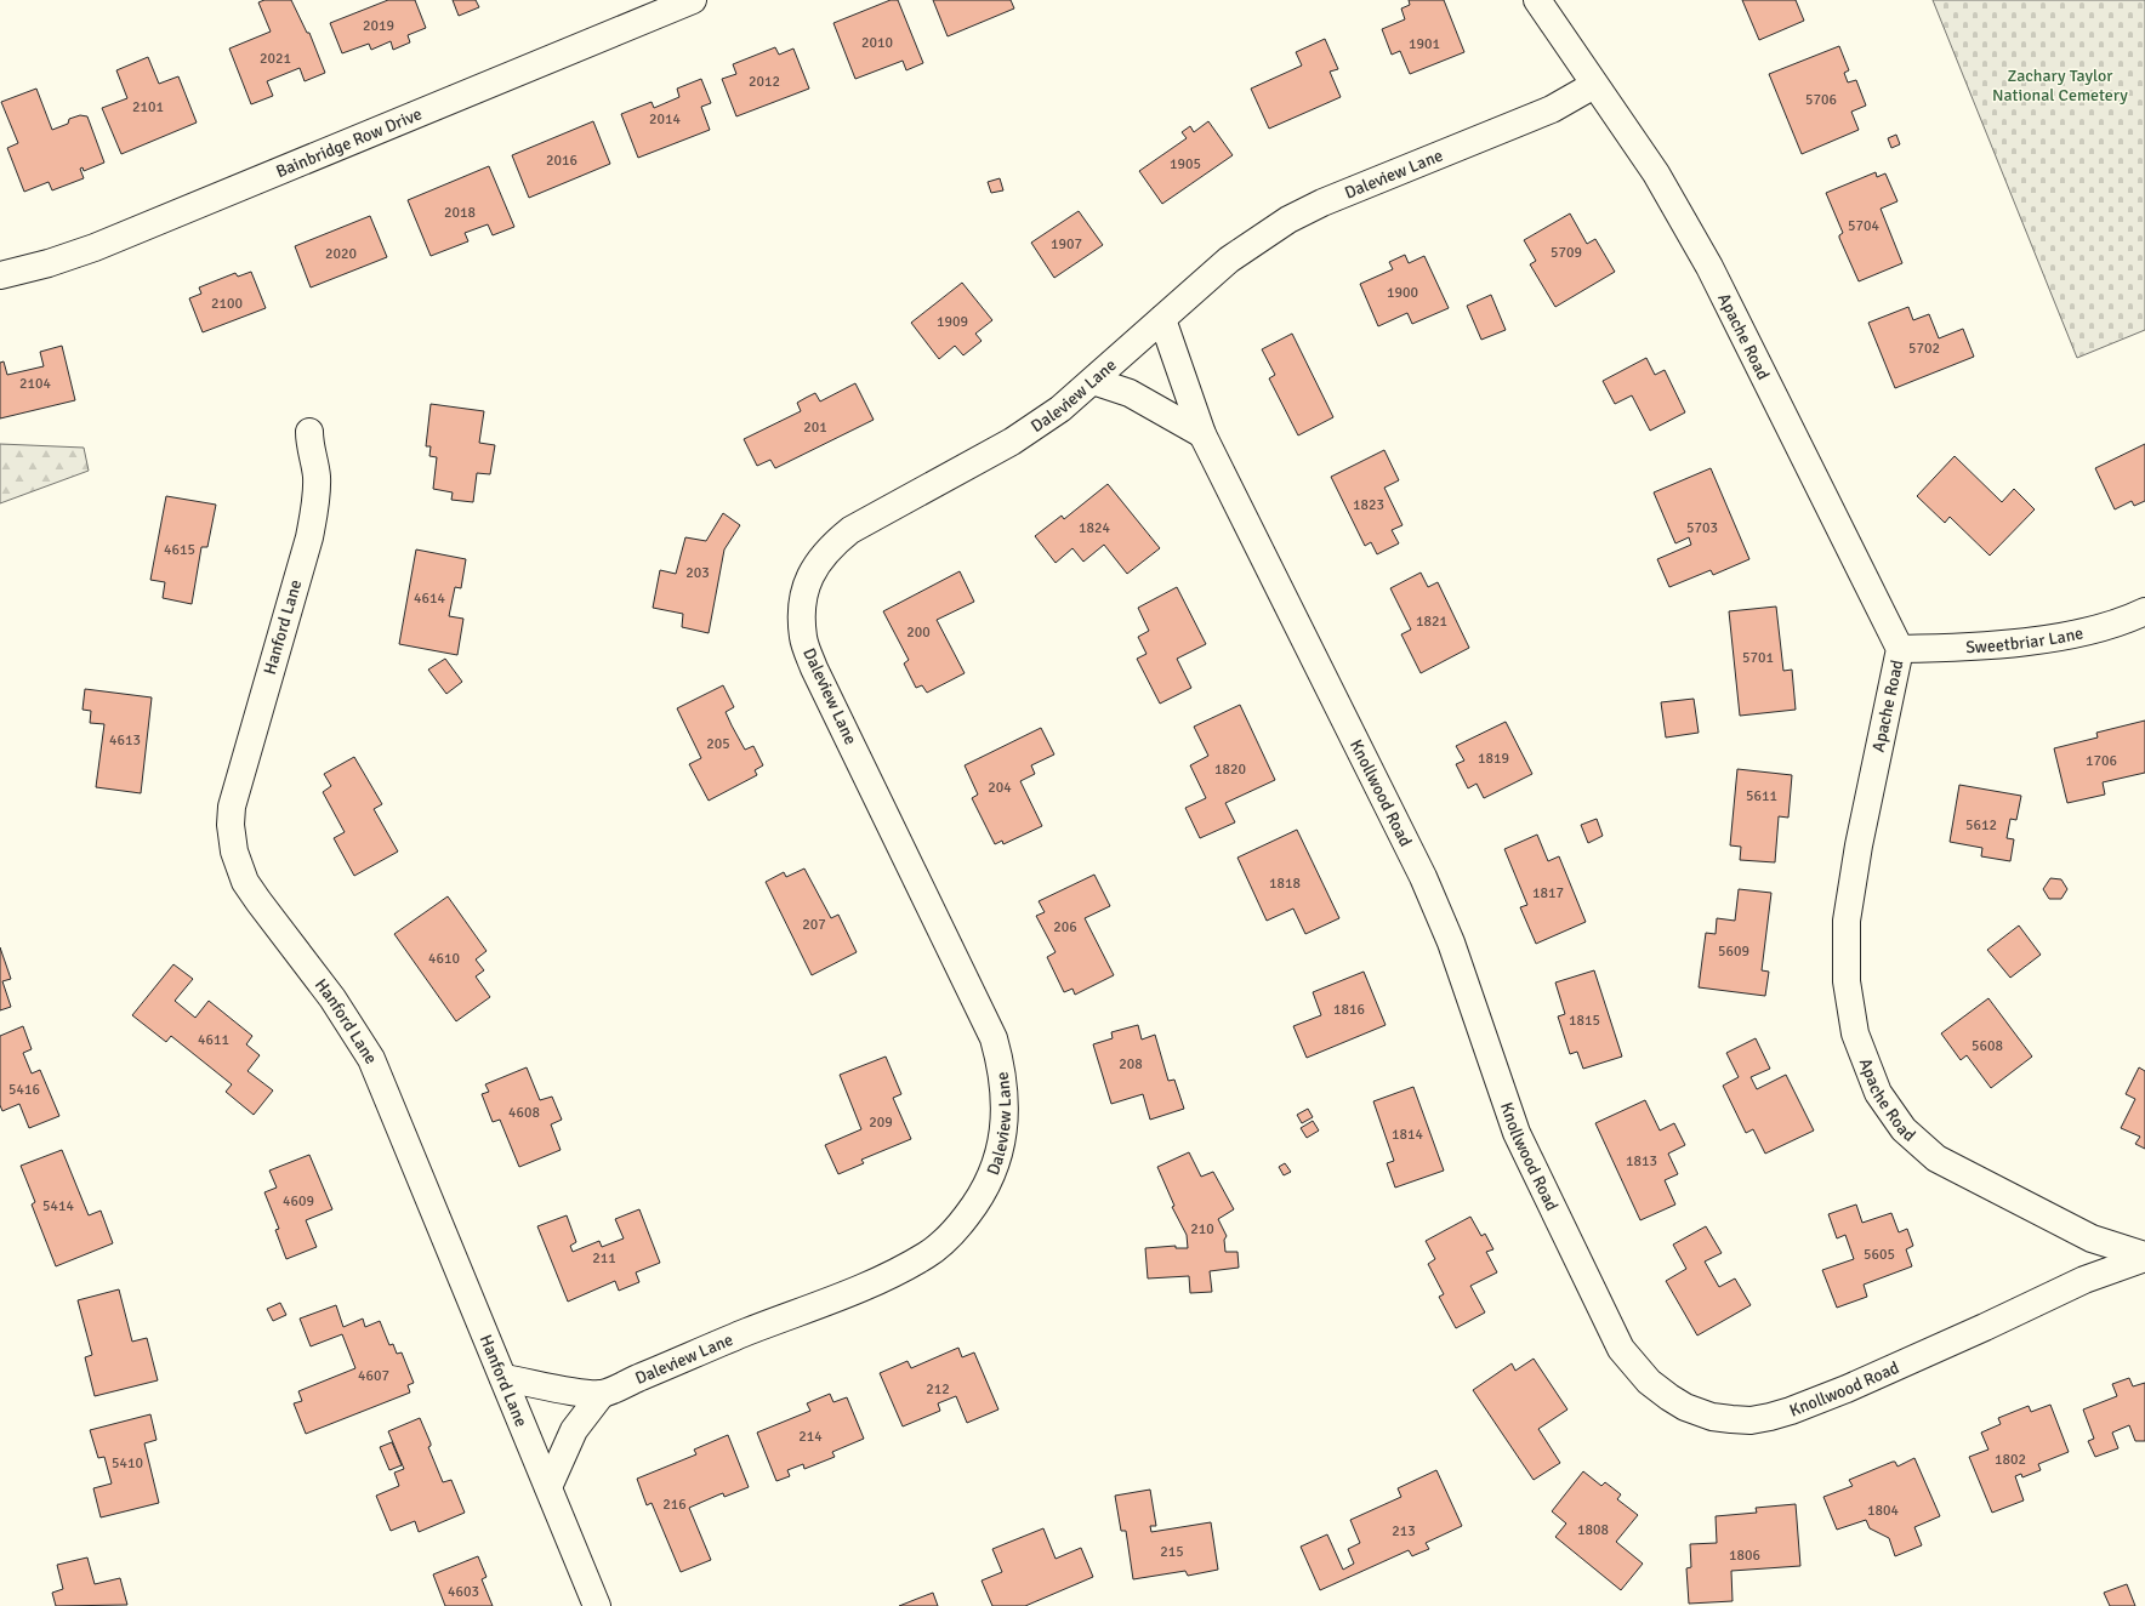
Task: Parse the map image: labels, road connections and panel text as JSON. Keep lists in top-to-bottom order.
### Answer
{
  "streets": {
    "street": [
      "Bainbridge Row Drive",
      "Daleview Lane",
      "Apache Road",
      "Hanford Lane",
      "Sweetbriar Lane",
      "Knollwood Road"
    ]
  },
  "crossings": [
    ["Daleview Lane", "Apache Road"],
    ["Daleview Lane", "Hanford Lane"],
    ["Daleview Lane", "Knollwood Road"],
    ["Apache Road", "Sweetbriar Lane"],
    ["Apache Road", "Knollwood Road"]
  ],
  "parks": ["Zachary Taylor National Cemetery"],
  "house_numbers": [
    "2019",
    "2010",
    "1901",
    "2021",
    "2012",
    "5706",
    "2101",
    "2014",
    "2016",
    "1905",
    "2018",
    "5704",
    "1907",
    "5709",
    "2020",
    "1900",
    "2100",
    "1909",
    "5702",
    "2104",
    "201",
    "1823",
    "1824",
    "5703",
    "4615",
    "203",
    "4614",
    "1821",
    "200",
    "5701",
    "4613",
    "205",
    "1819",
    "1706",
    "1820",
    "204",
    "5611",
    "5612",
    "1818",
    "1817",
    "207",
    "206",
    "5609",
    "4610",
    "1816",
    "1815",
    "4611",
    "5608",
    "208",
    "5416",
    "4608",
    "209",
    "1814",
    "1813",
    "4609",
    "5414",
    "210",
    "5605",
    "211",
    "4607",
    "212",
    "214",
    "1802",
    "5410",
    "216",
    "1804",
    "1808",
    "213",
    "215",
    "1806",
    "4603"
  ]
}
